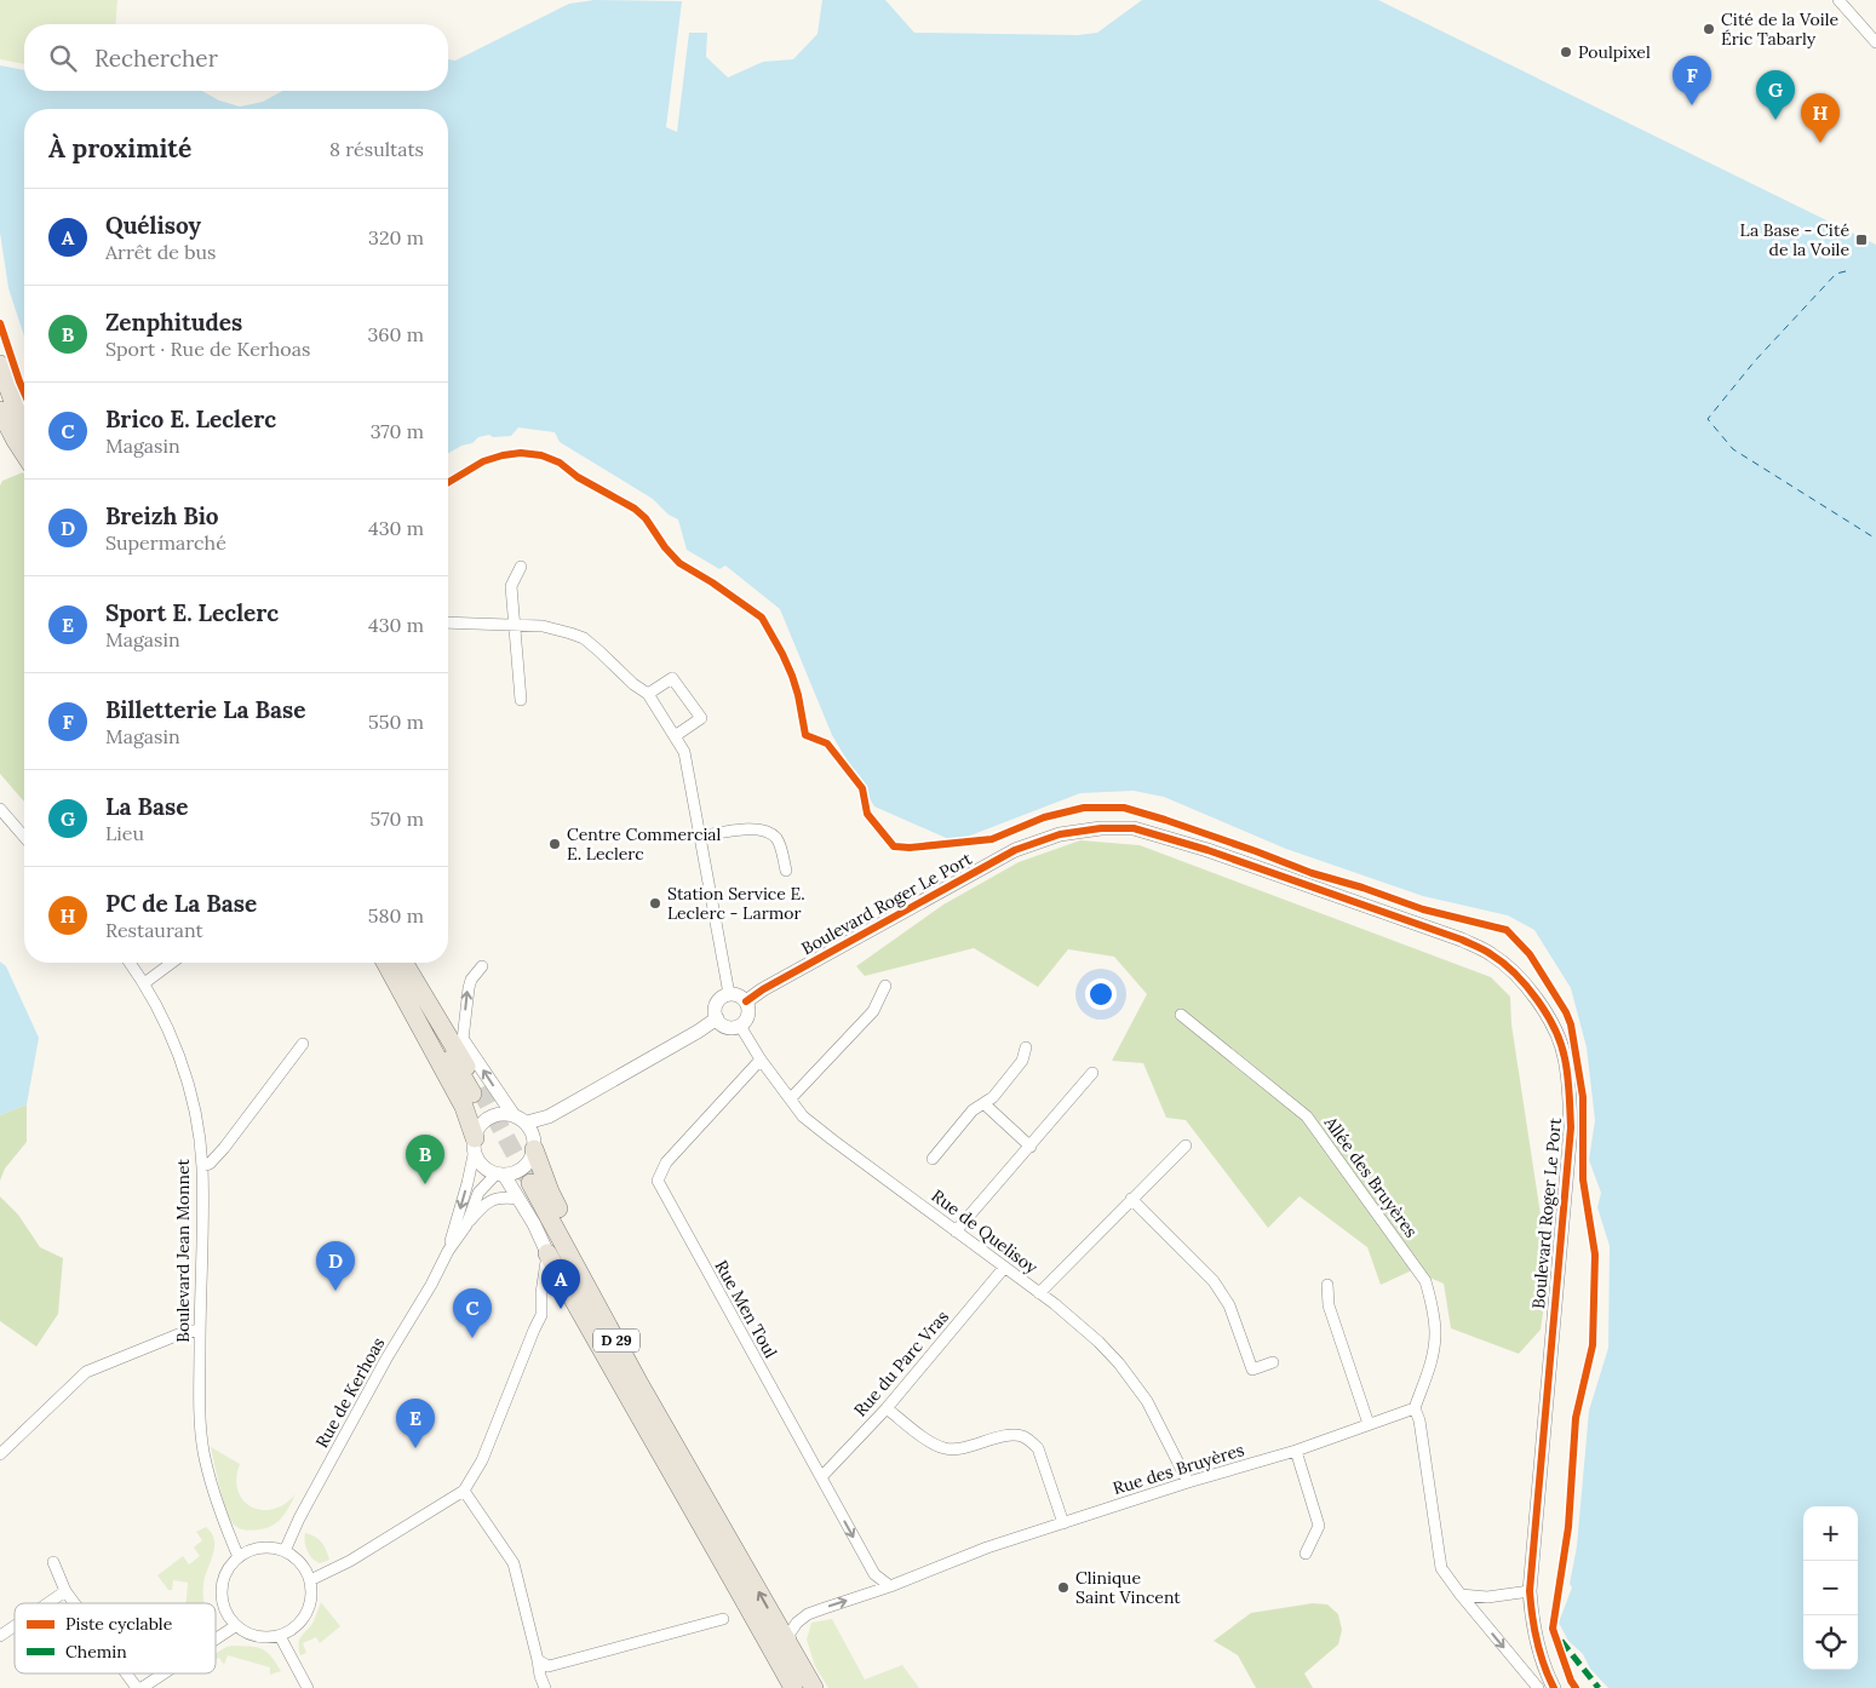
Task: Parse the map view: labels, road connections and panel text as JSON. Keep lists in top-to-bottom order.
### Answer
{
  "streets": {
    "main road": ["D 29"],
    "street": [
      "Boulevard Roger Le Port",
      "Allée des Bruyères",
      "Rue de Quelisoy",
      "Boulevard Jean Monnet",
      "Rue Men Toul",
      "Rue du Parc Vras",
      "Rue de Kerhoas",
      "Rue des Bruyères"
    ]
  },
  "crossings": [
    ["Boulevard Roger Le Port", "Rue de Quelisoy"],
    ["Allée des Bruyères", "Rue des Bruyères"],
    ["Rue de Quelisoy", "Rue Men Toul"],
    ["Rue de Quelisoy", "Rue du Parc Vras"],
    ["Rue de Quelisoy", "Rue des Bruyères"],
    ["Boulevard Jean Monnet", "Rue de Kerhoas"],
    ["Rue Men Toul", "Rue du Parc Vras"],
    ["Rue Men Toul", "Rue des Bruyères"],
    ["D 29", "Rue des Bruyères"]
  ],
  "places": {
    "other": [
      "Cité de la Voile Éric Tabarly",
      "Poulpixel",
      "Centre Commercial E. Leclerc",
      "Station Service E. Leclerc - Larmor",
      "Clinique Saint Vincent"
    ],
    "transit": ["La Base - Cité de la Voile"]
  },
  "legend": ["Piste cyclable", "Chemin"],
  "page": {
    "search": "Rechercher",
    "pins": [
      "F",
      "G",
      "H",
      "B",
      "D",
      "A",
      "C",
      "E"
    ],
    "heading": ["À proximité", "8 résultats"],
    "list": [
      {
        "mark": "A",
        "name": "Quélisoy",
        "note": "Arrêt de bus",
        "value": "320 m"
      },
      {
        "mark": "B",
        "name": "Zenphitudes",
        "note": "Sport · Rue de Kerhoas",
        "value": "360 m"
      },
      {
        "mark": "C",
        "name": "Brico E. Leclerc",
        "note": "Magasin",
        "value": "370 m"
      },
      {
        "mark": "D",
        "name": "Breizh Bio",
        "note": "Supermarché",
        "value": "430 m"
      },
      {
        "mark": "E",
        "name": "Sport E. Leclerc",
        "note": "Magasin",
        "value": "430 m"
      },
      {
        "mark": "F",
        "name": "Billetterie La Base",
        "note": "Magasin",
        "value": "550 m"
      },
      {
        "mark": "G",
        "name": "La Base",
        "note": "Lieu",
        "value": "570 m"
      },
      {
        "mark": "H",
        "name": "PC de La Base",
        "note": "Restaurant",
        "value": "580 m"
      }
    ],
    "map_buttons": ["+", "−"]
  }
}
